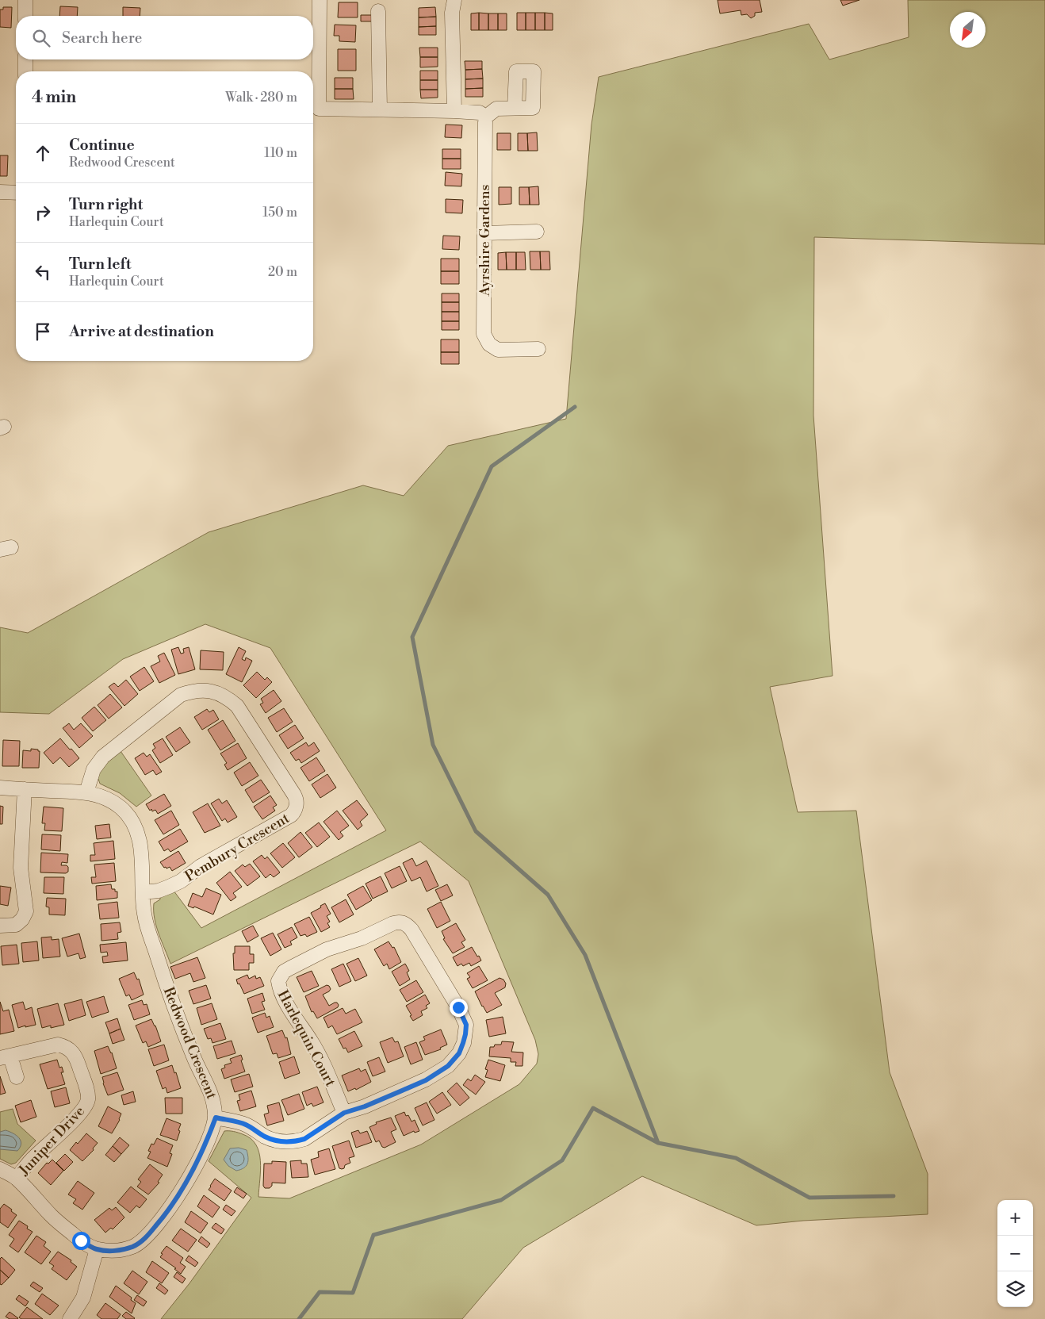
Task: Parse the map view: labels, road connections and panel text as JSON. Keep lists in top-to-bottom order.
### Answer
{
  "streets": {
    "street": [
      "Ayrshire Gardens",
      "Pembury Crescent",
      "Harlequin Court",
      "Redwood Crescent",
      "Juniper Drive"
    ]
  },
  "crossings": [
    ["Pembury Crescent", "Redwood Crescent"],
    ["Harlequin Court", "Redwood Crescent"],
    ["Redwood Crescent", "Juniper Drive"]
  ],
  "north": "bottom left",
  "page": {
    "search": "Search here",
    "heading": ["4 min", "Walk · 280 m"],
    "list": [
      ["Continue", "Redwood Crescent", "110 m"],
      ["Turn right", "Harlequin Court", "150 m"],
      ["Turn left", "Harlequin Court", "20 m"],
      "Arrive at destination"
    ],
    "map_buttons": ["+", "−"]
  }
}
